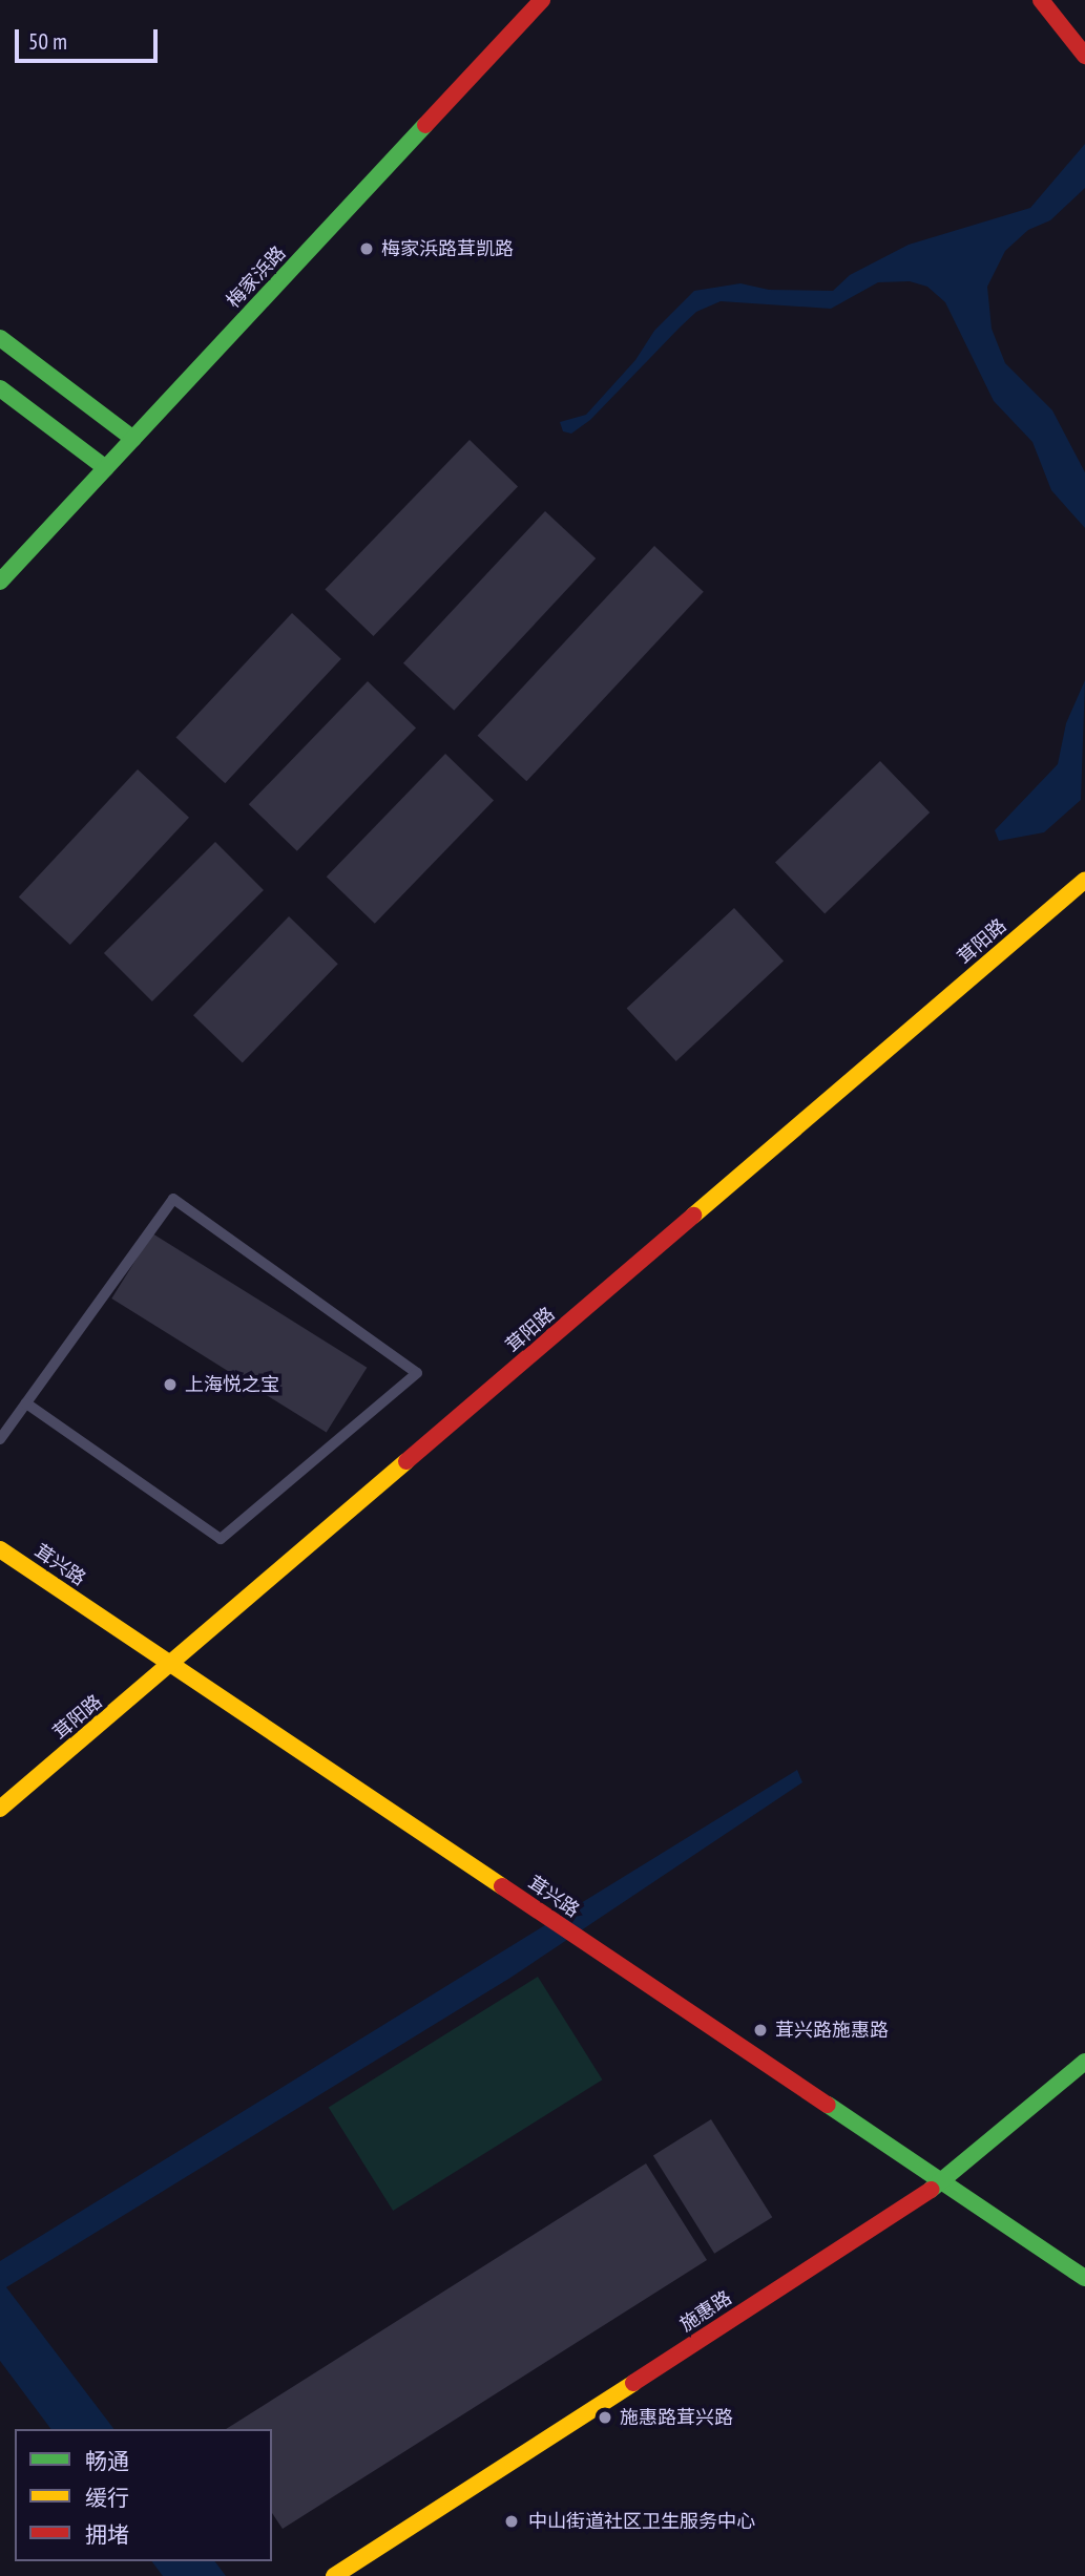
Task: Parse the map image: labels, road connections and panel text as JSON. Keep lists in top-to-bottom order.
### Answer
{
  "streets": {
    "main road": [
      "梅家浜路",
      "茸阳路",
      "茸兴路",
      "施惠路"
    ]
  },
  "crossings": [
    ["茸阳路", "茸兴路"],
    ["茸兴路", "施惠路"]
  ],
  "places": [
    "梅家浜路茸凯路",
    "上海悦之宝",
    "茸兴路施惠路",
    "施惠路茸兴路",
    "中山街道社区卫生服务中心"
  ],
  "legend": ["畅通", "缓行", "拥堵"],
  "scale_bar": "50 m"
}
